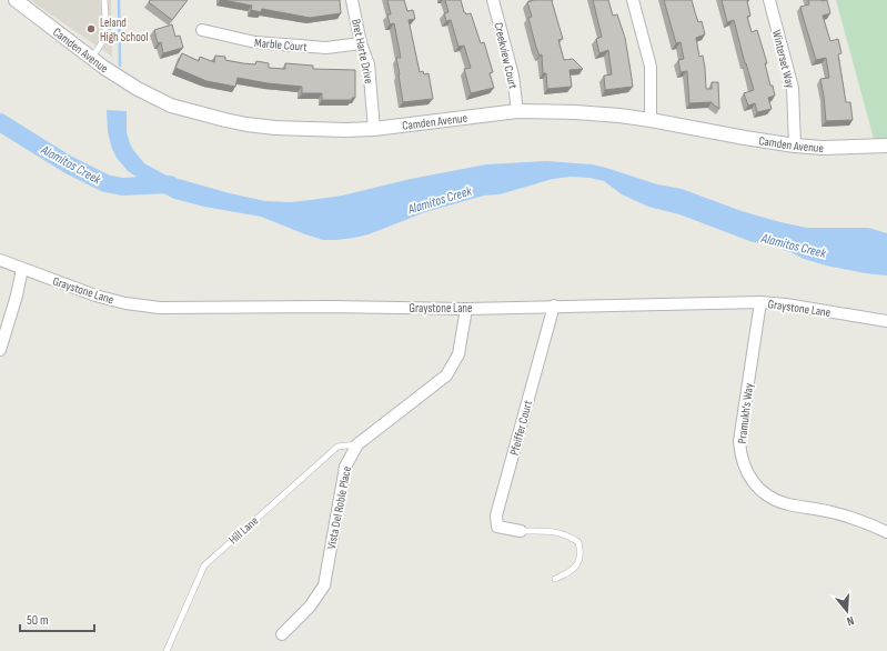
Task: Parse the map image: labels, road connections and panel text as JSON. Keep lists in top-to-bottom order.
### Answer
{
  "streets": {
    "street": [
      "Marble Court",
      "Camden Avenue",
      "Bret Harte Drive",
      "Creekview Court",
      "Winterset Way",
      "Graystone Lane",
      "Pramukh's Way",
      "Pfeiffer Court",
      "Vista Del Roble Place"
    ],
    "lane": ["Hill Lane"]
  },
  "crossings": [
    ["Marble Court", "Bret Harte Drive"],
    ["Camden Avenue", "Bret Harte Drive"],
    ["Camden Avenue", "Creekview Court"],
    ["Camden Avenue", "Winterset Way"],
    ["Graystone Lane", "Pramukh's Way"],
    ["Graystone Lane", "Pfeiffer Court"],
    ["Graystone Lane", "Vista Del Roble Place"],
    ["Vista Del Roble Place", "Hill Lane"]
  ],
  "water": ["Alamitos Creek"],
  "places": ["Leland High School"],
  "scale_bar": "50 m",
  "north": "bottom"
}
